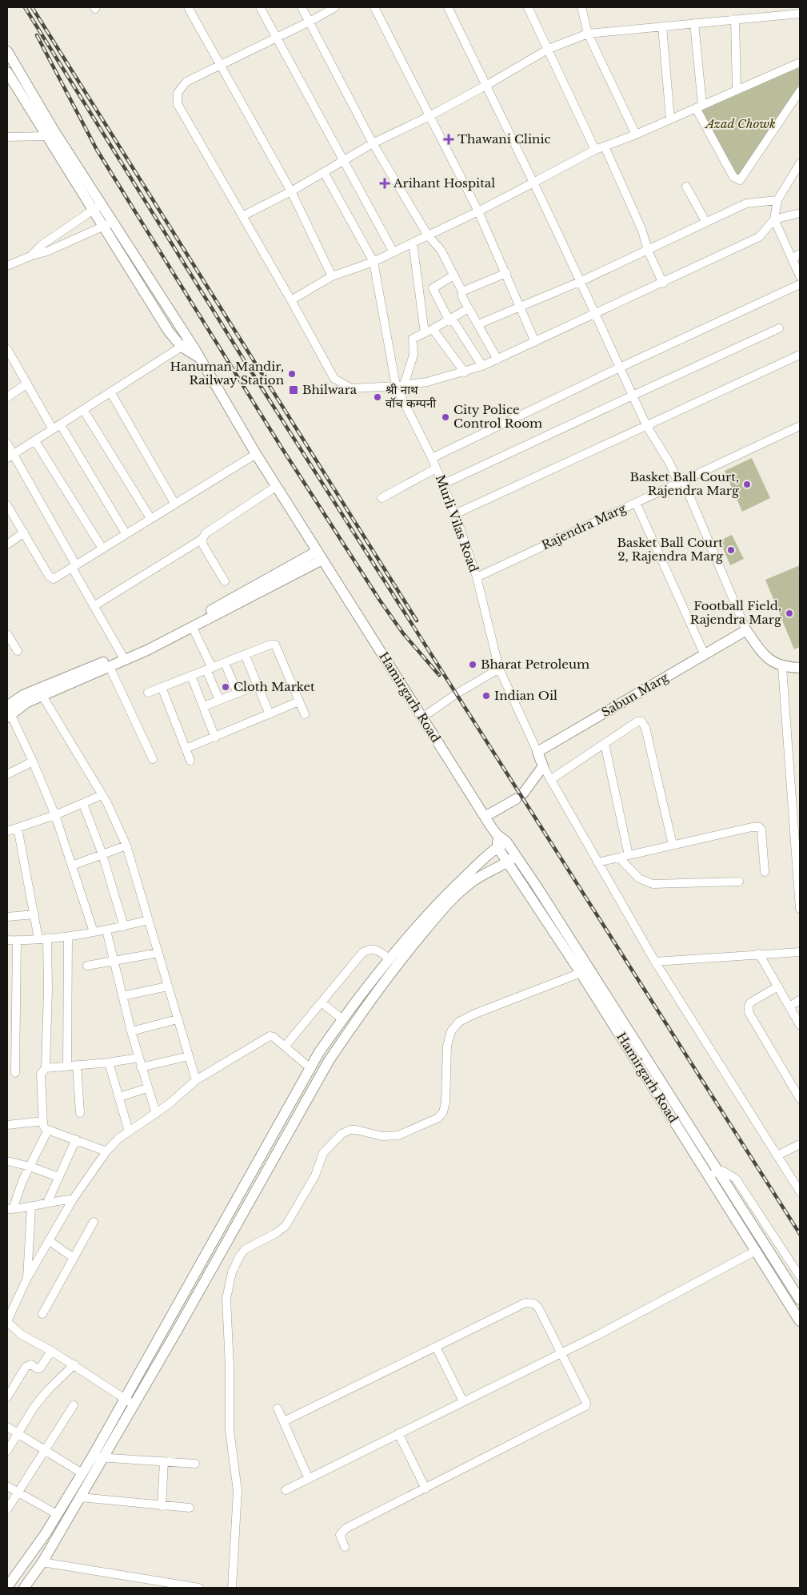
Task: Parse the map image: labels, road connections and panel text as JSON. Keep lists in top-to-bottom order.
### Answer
{
  "streets": {
    "main road": ["Sabun Marg", "Hamirgarh Road"],
    "street": ["Murli Vilas Road", "Rajendra Marg"]
  },
  "crossings": [
    ["Murli Vilas Road", "Rajendra Marg"],
    ["Murli Vilas Road", "Sabun Marg"]
  ],
  "parks": ["Azad Chowk"],
  "places": {
    "health": ["Thawani Clinic", "Arihant Hospital"],
    "other": [
      "Hanuman Mandir, Railway Station",
      "श्री नाथ वॉच कम्पनी",
      "City Police Control Room",
      "Basket Ball Court, Rajendra Marg",
      "Basket Ball Court 2, Rajendra Marg",
      "Football Field, Rajendra Marg",
      "Bharat Petroleum",
      "Cloth Market",
      "Indian Oil"
    ],
    "transit": ["Bhilwara"]
  }
}
